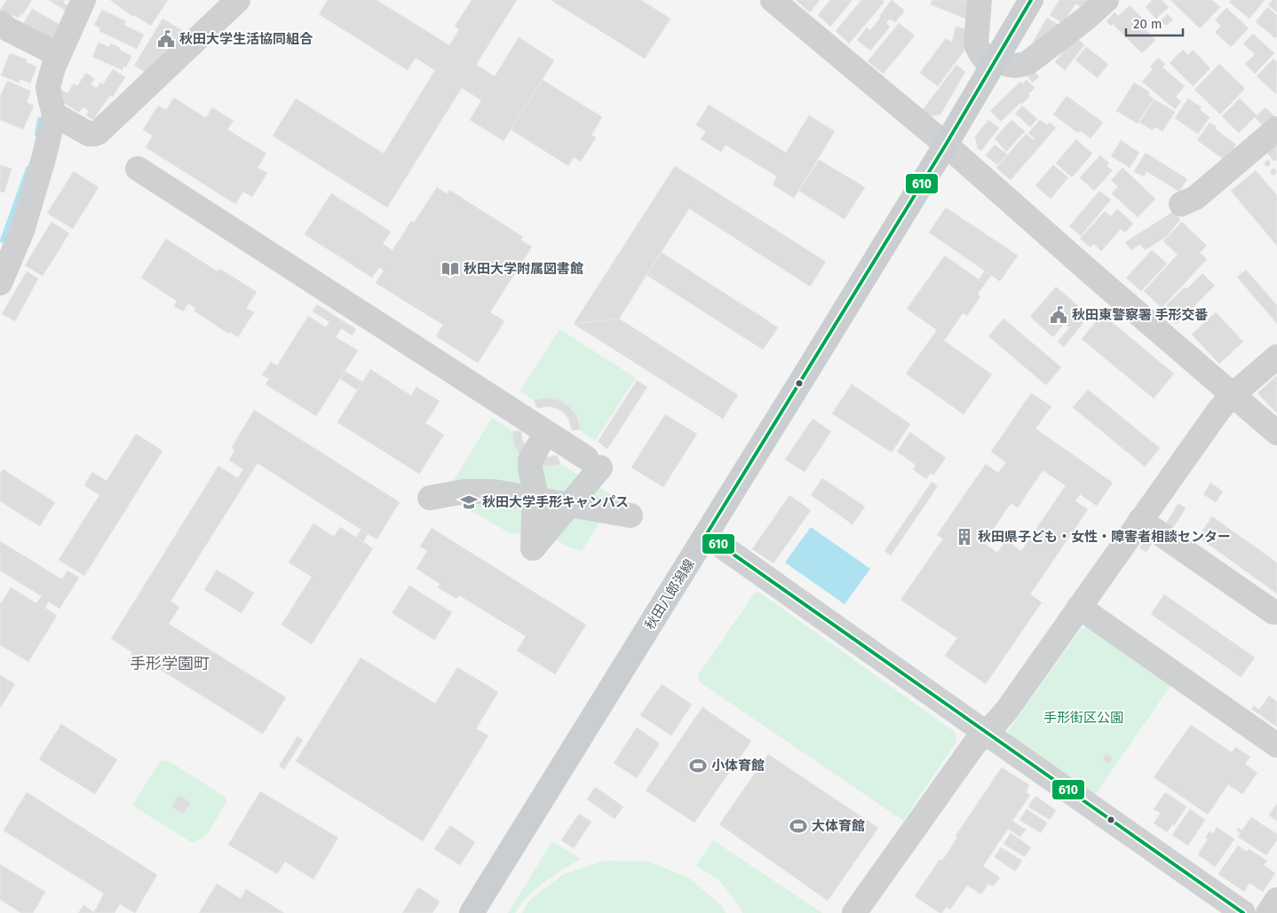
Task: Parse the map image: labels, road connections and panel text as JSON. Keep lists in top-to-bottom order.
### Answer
{
  "streets": {
    "main road": ["秋田八郎潟線"]
  },
  "districts": ["手形学園町"],
  "parks": ["手形街区公園"],
  "places": {
    "public building": ["秋田大学生活協同組合", "秋田東警察署 手形交番"],
    "library": ["秋田大学附属図書館"],
    "school or university": ["秋田大学手形キャンパス"],
    "building": ["秋田県子ども・女性・障害者相談センター"],
    "sports": ["小体育館", "大体育館"]
  },
  "lines": ["transit line 610"],
  "scale_bar": "20 m"
}
